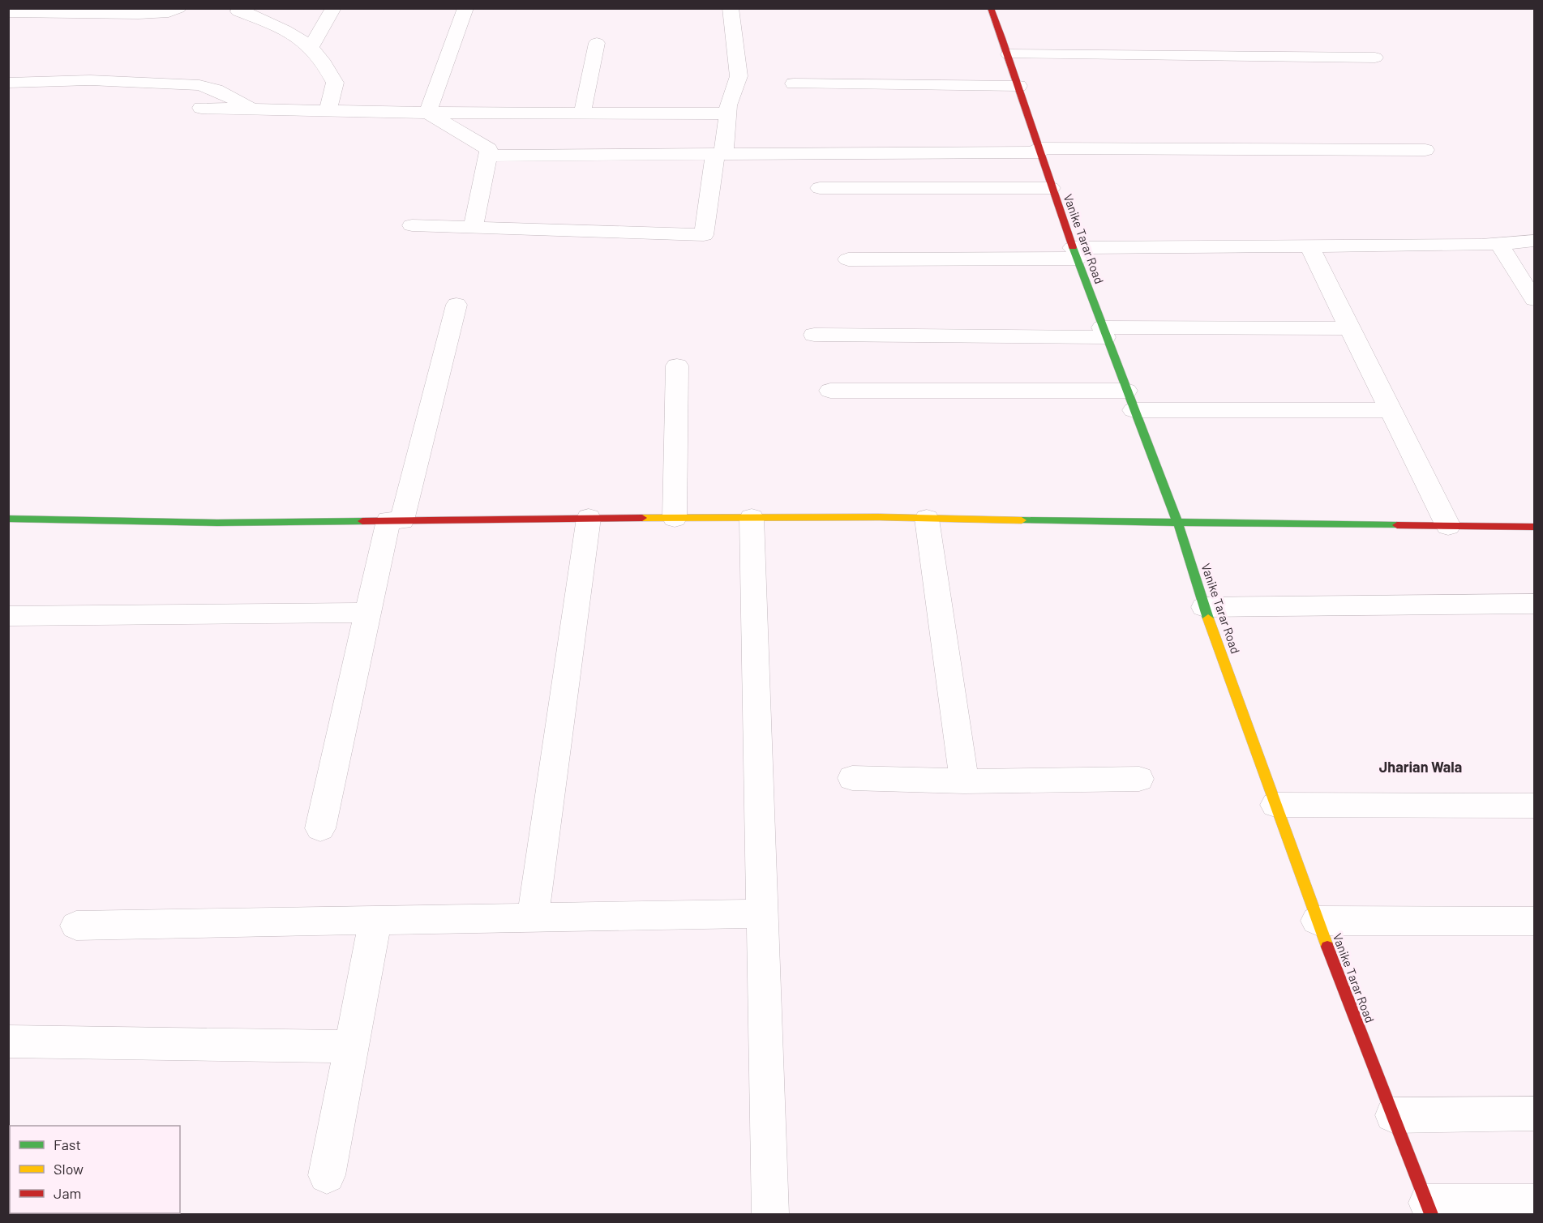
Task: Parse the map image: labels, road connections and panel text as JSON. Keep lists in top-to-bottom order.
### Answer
{
  "streets": {
    "main road": ["Vanike Tarar Road"]
  },
  "districts": ["Jharian Wala"],
  "legend": ["Fast", "Slow", "Jam"]
}
